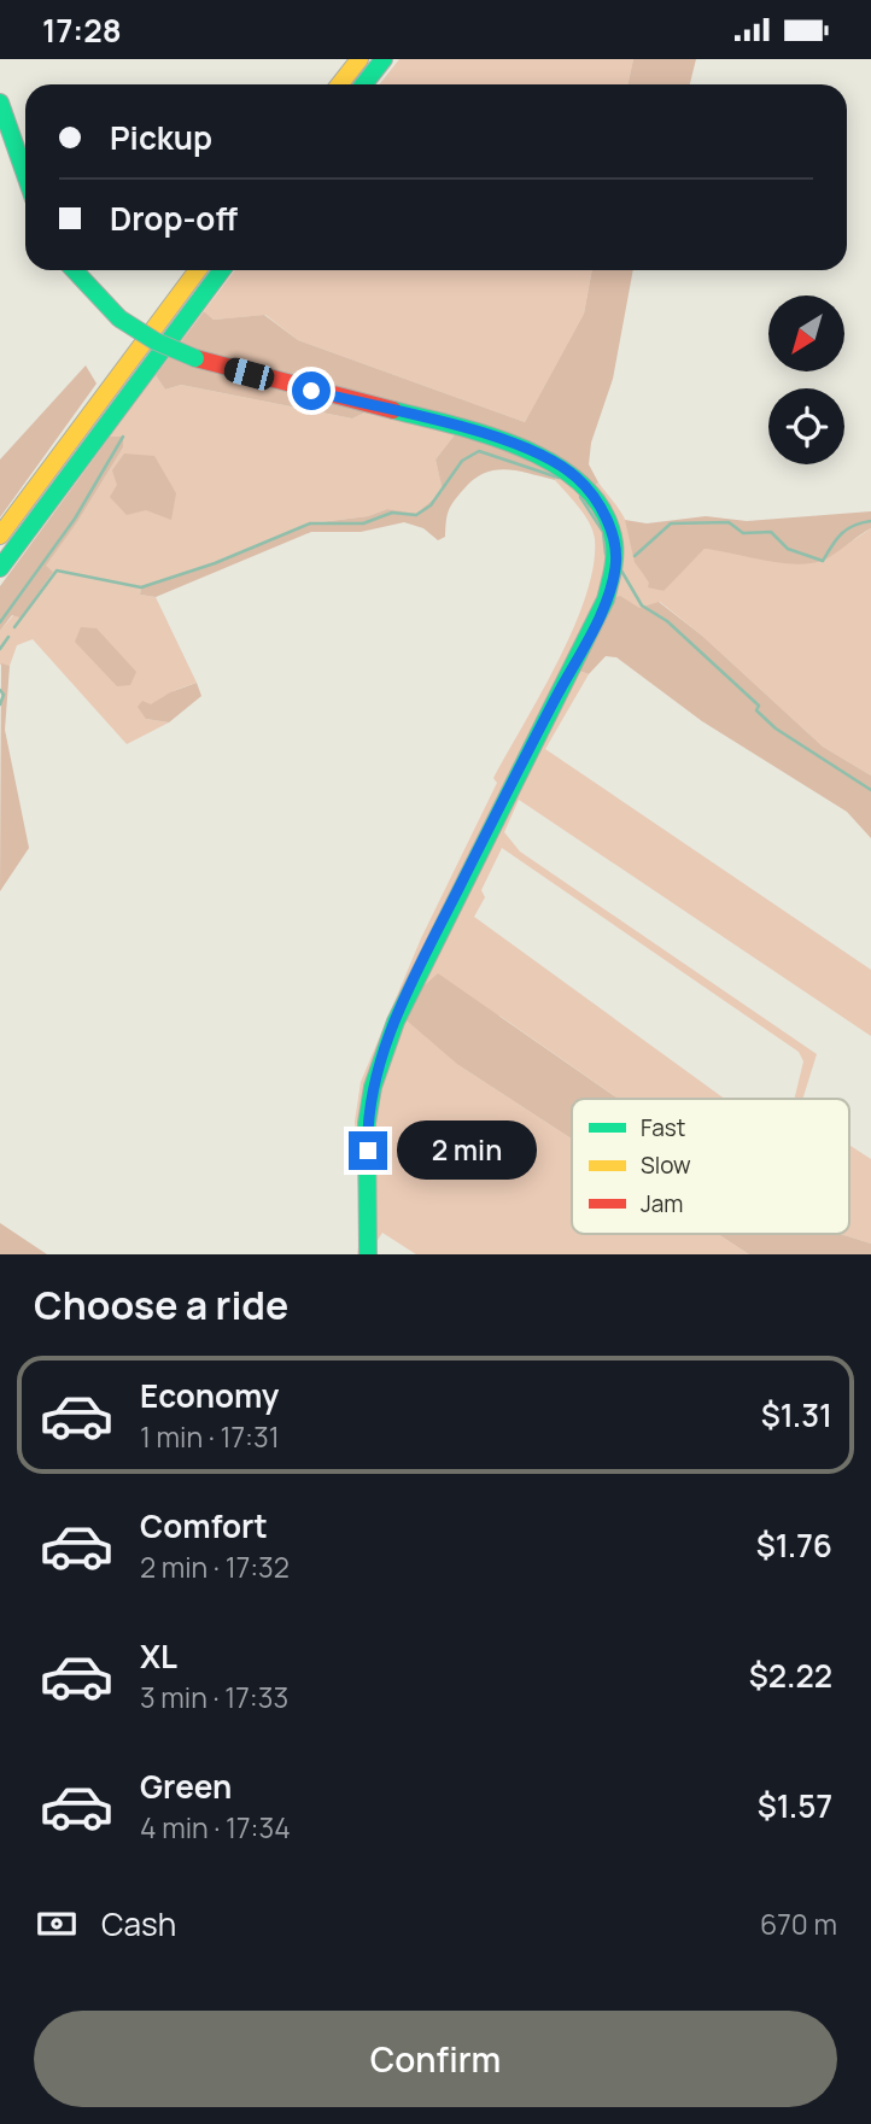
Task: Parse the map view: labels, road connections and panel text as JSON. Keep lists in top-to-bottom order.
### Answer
{
  "legend": ["Fast", "Slow", "Jam"],
  "north": "bottom left",
  "page": {
    "status": "17:28",
    "banner": ["Pickup", "Drop-off"],
    "bubble": "2 min",
    "heading": "Choose a ride",
    "list": [
      {
        "name": "Economy",
        "note": "1 min · 17:31",
        "value": "$1.31"
      },
      {
        "name": "Comfort",
        "note": "2 min · 17:32",
        "value": "$1.76"
      },
      {
        "name": "XL",
        "note": "3 min · 17:33",
        "value": "$2.22"
      },
      {
        "name": "Green",
        "note": "4 min · 17:34",
        "value": "$1.57"
      }
    ],
    "pay": ["Cash", "670 m"],
    "buttons": "Confirm"
  }
}
